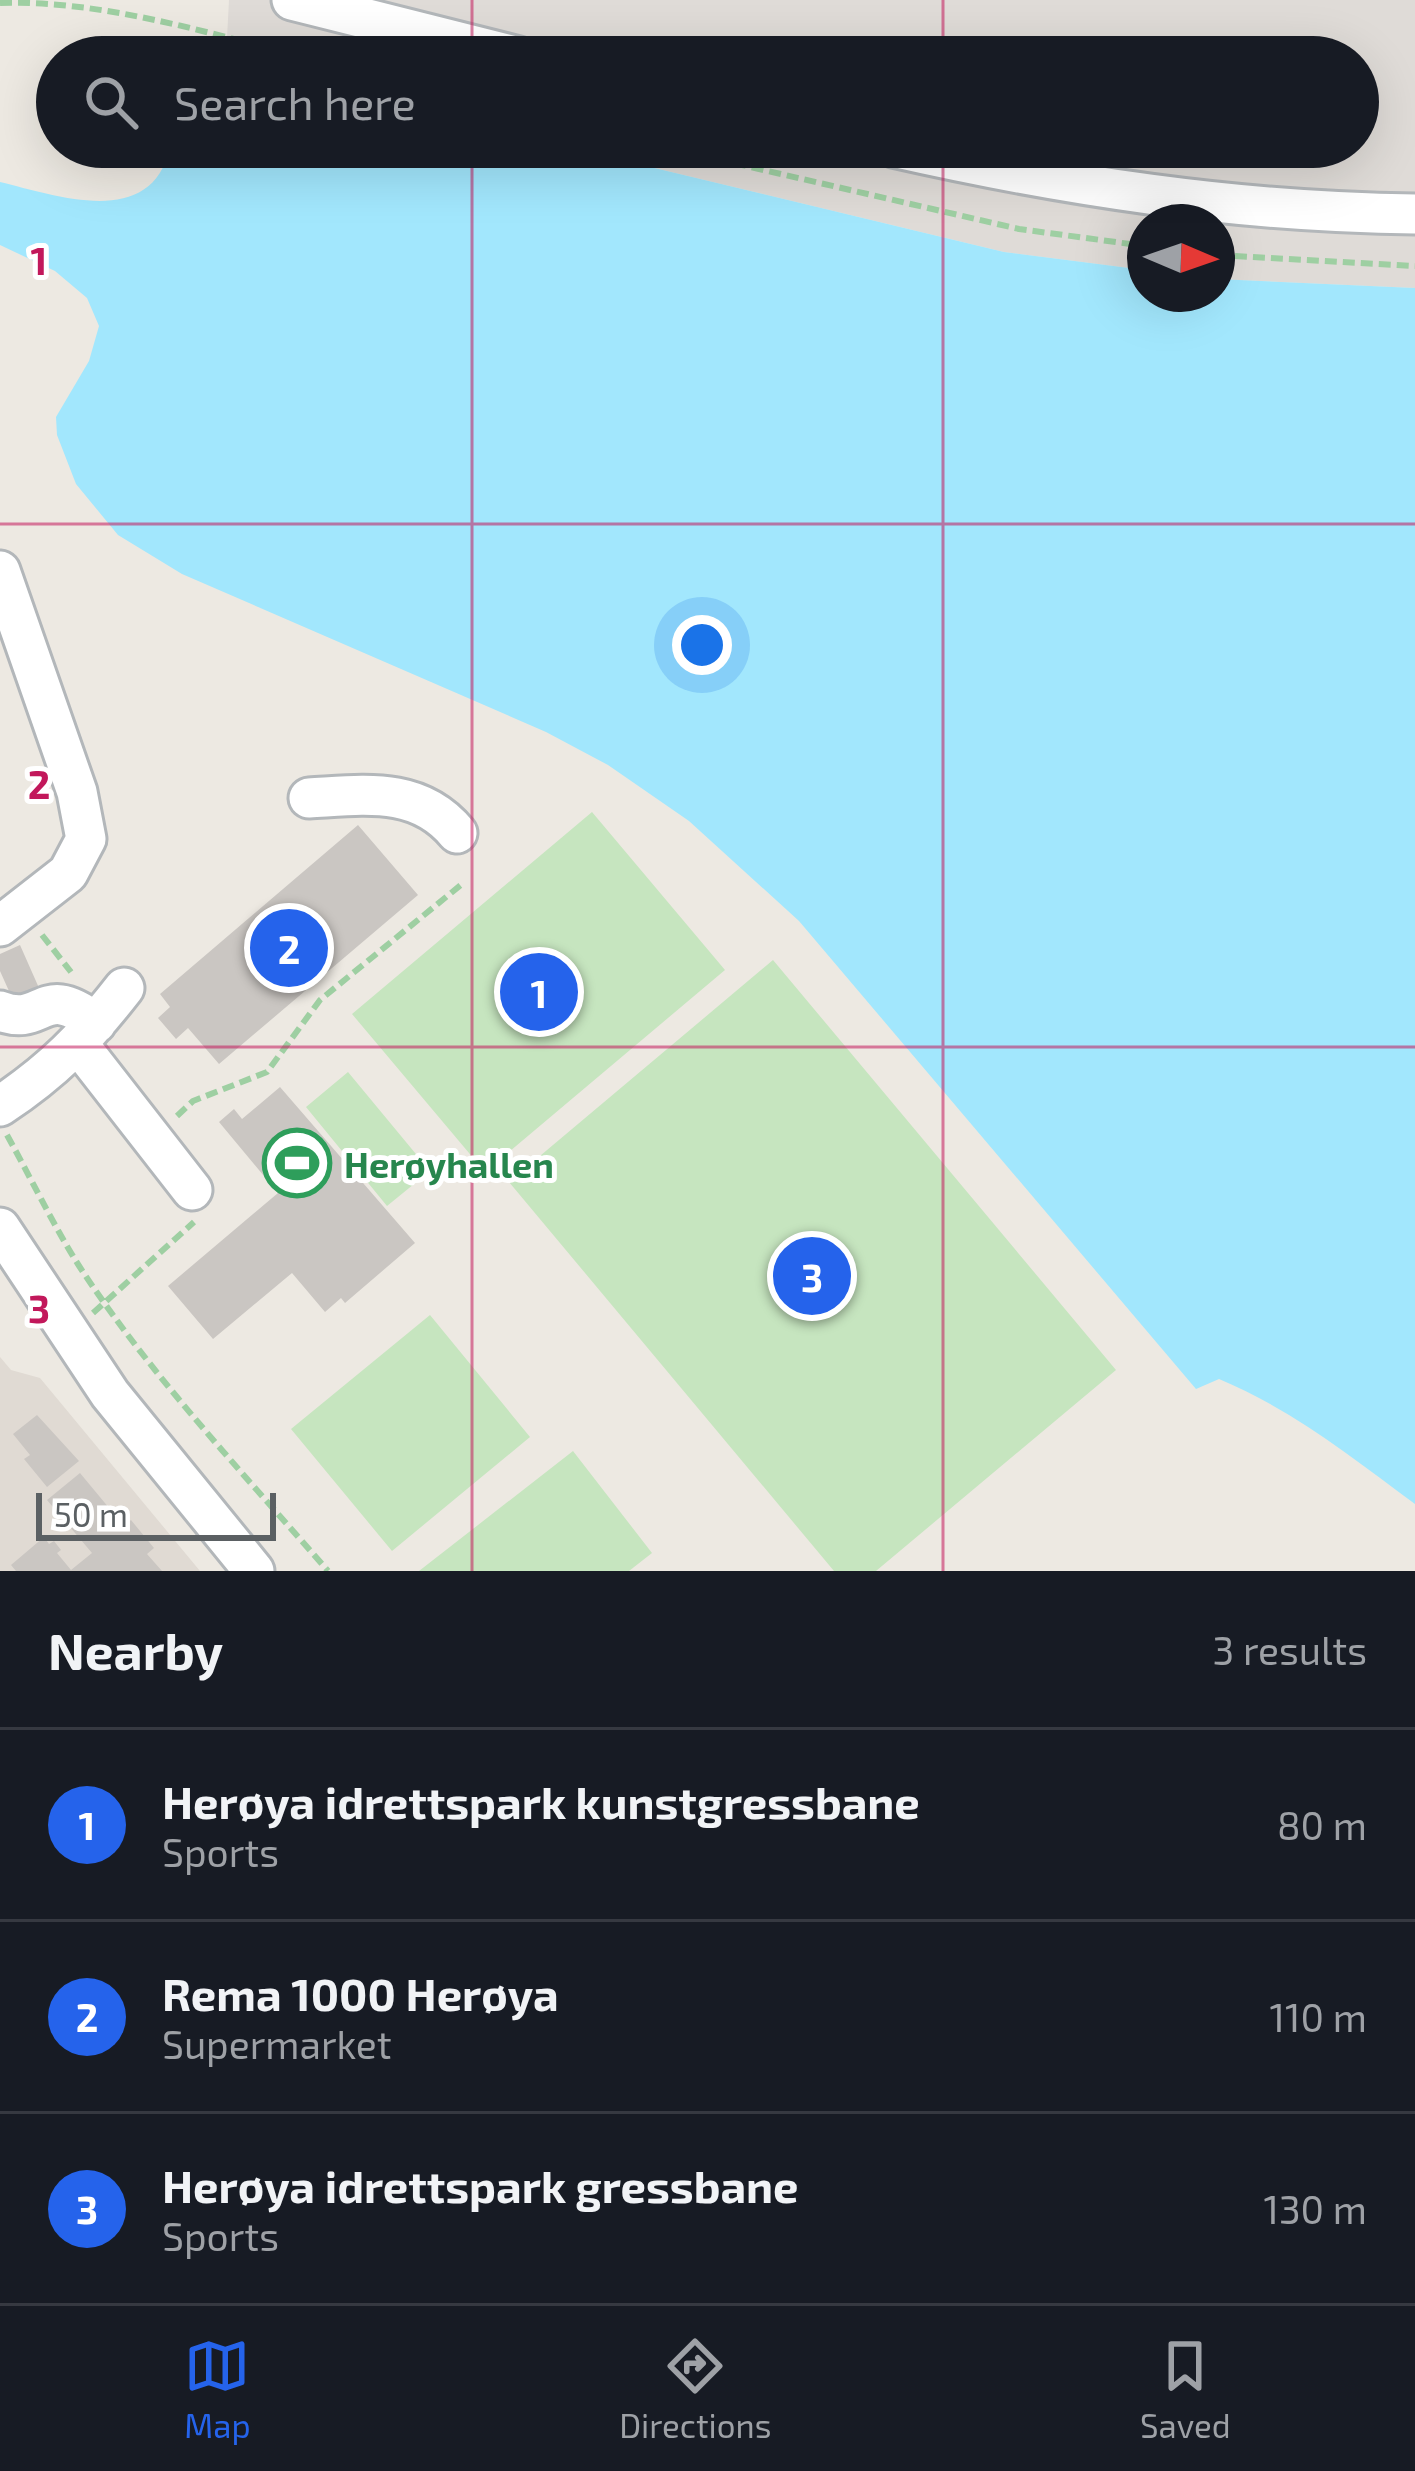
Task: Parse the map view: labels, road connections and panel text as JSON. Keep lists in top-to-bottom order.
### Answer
{
  "places": {
    "sports": ["Herøyhallen"]
  },
  "scale_bar": "50 m",
  "north": "right",
  "page": {
    "search": "Search here",
    "pins": ["2", "1", "3"],
    "scale": "50 m",
    "heading": ["Nearby", "3 results"],
    "list": [
      {
        "mark": "1",
        "name": "Herøya idrettspark kunstgressbane",
        "note": "Sports",
        "value": "80 m"
      },
      {
        "mark": "2",
        "name": "Rema 1000 Herøya",
        "note": "Supermarket",
        "value": "110 m"
      },
      {
        "mark": "3",
        "name": "Herøya idrettspark gressbane",
        "note": "Sports",
        "value": "130 m"
      }
    ],
    "nav": ["Map", "Directions", "Saved"]
  },
  "grid": {
    "rows": ["1", "2", "3"]
  }
}
